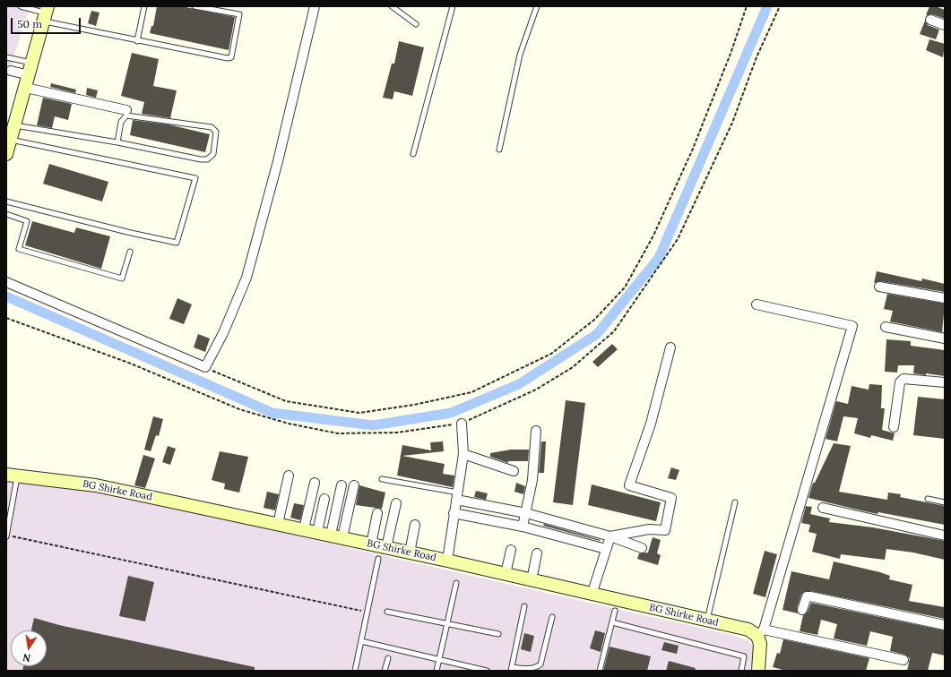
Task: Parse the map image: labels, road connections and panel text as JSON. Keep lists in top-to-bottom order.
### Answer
{
  "streets": {
    "street": ["BG Shirke Road"]
  },
  "scale_bar": "50 m",
  "north": "bottom"
}
